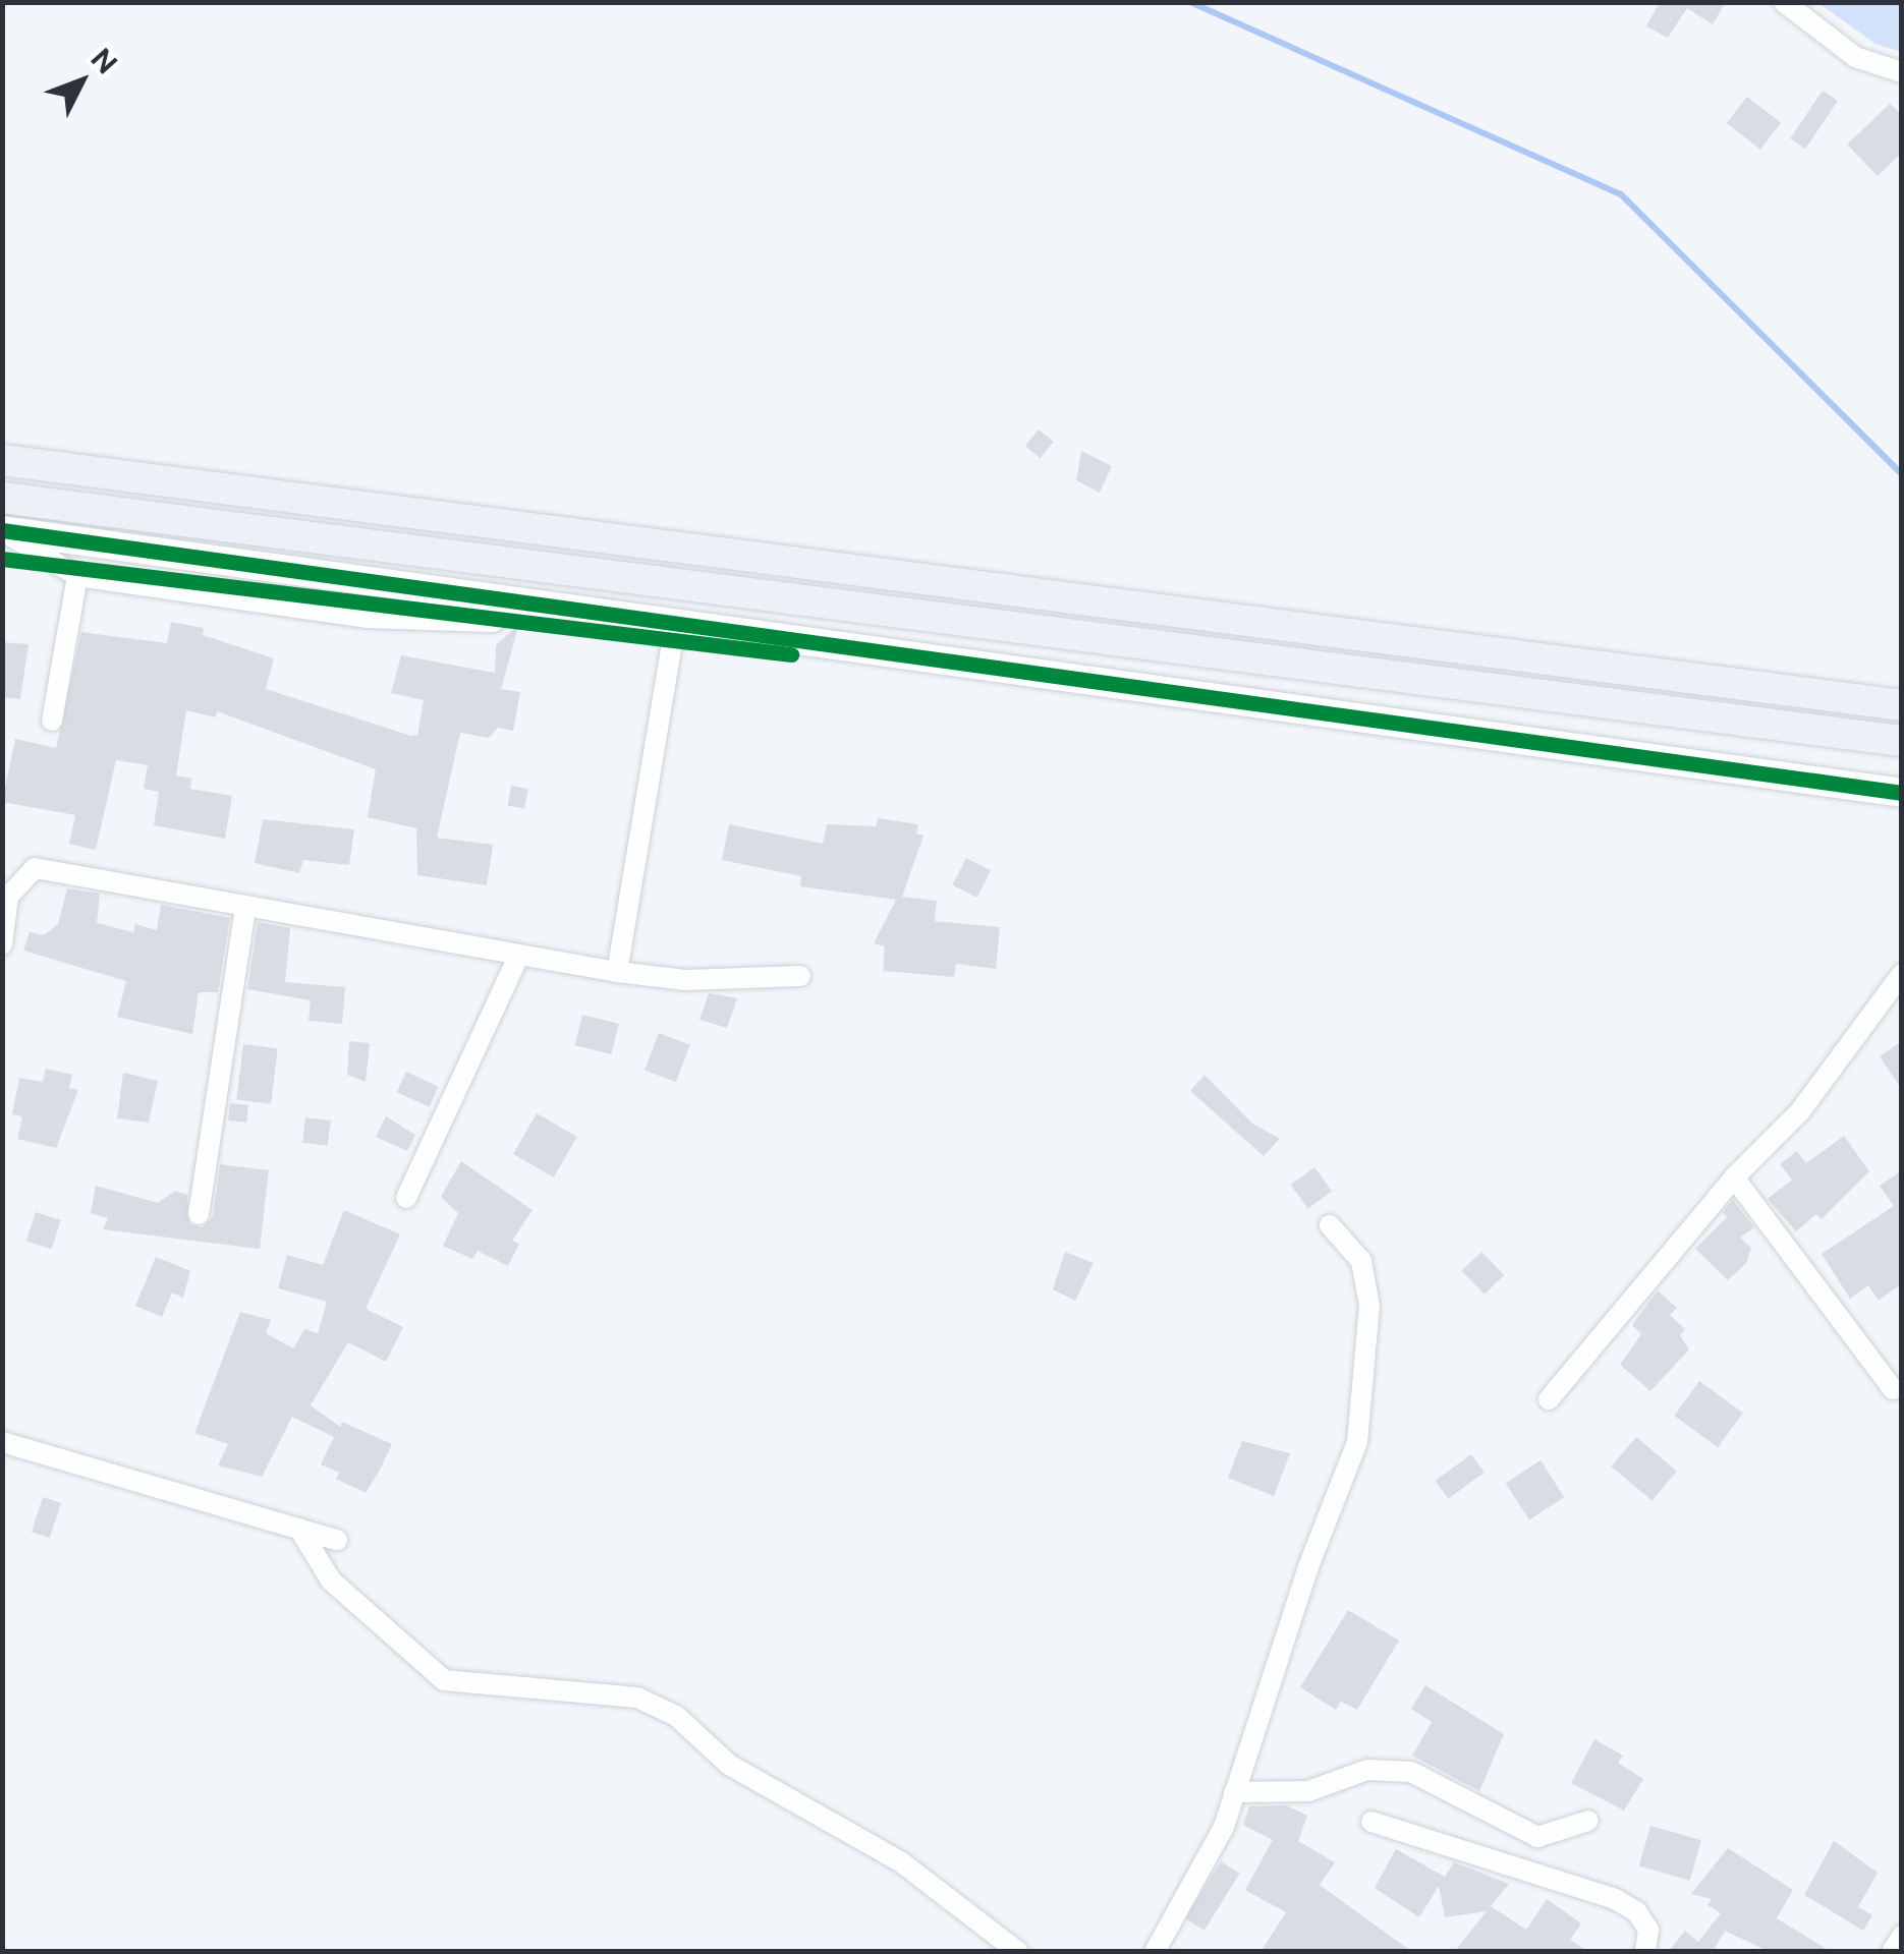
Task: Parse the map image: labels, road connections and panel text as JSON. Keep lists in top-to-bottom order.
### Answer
{
  "north": "top right"
}
